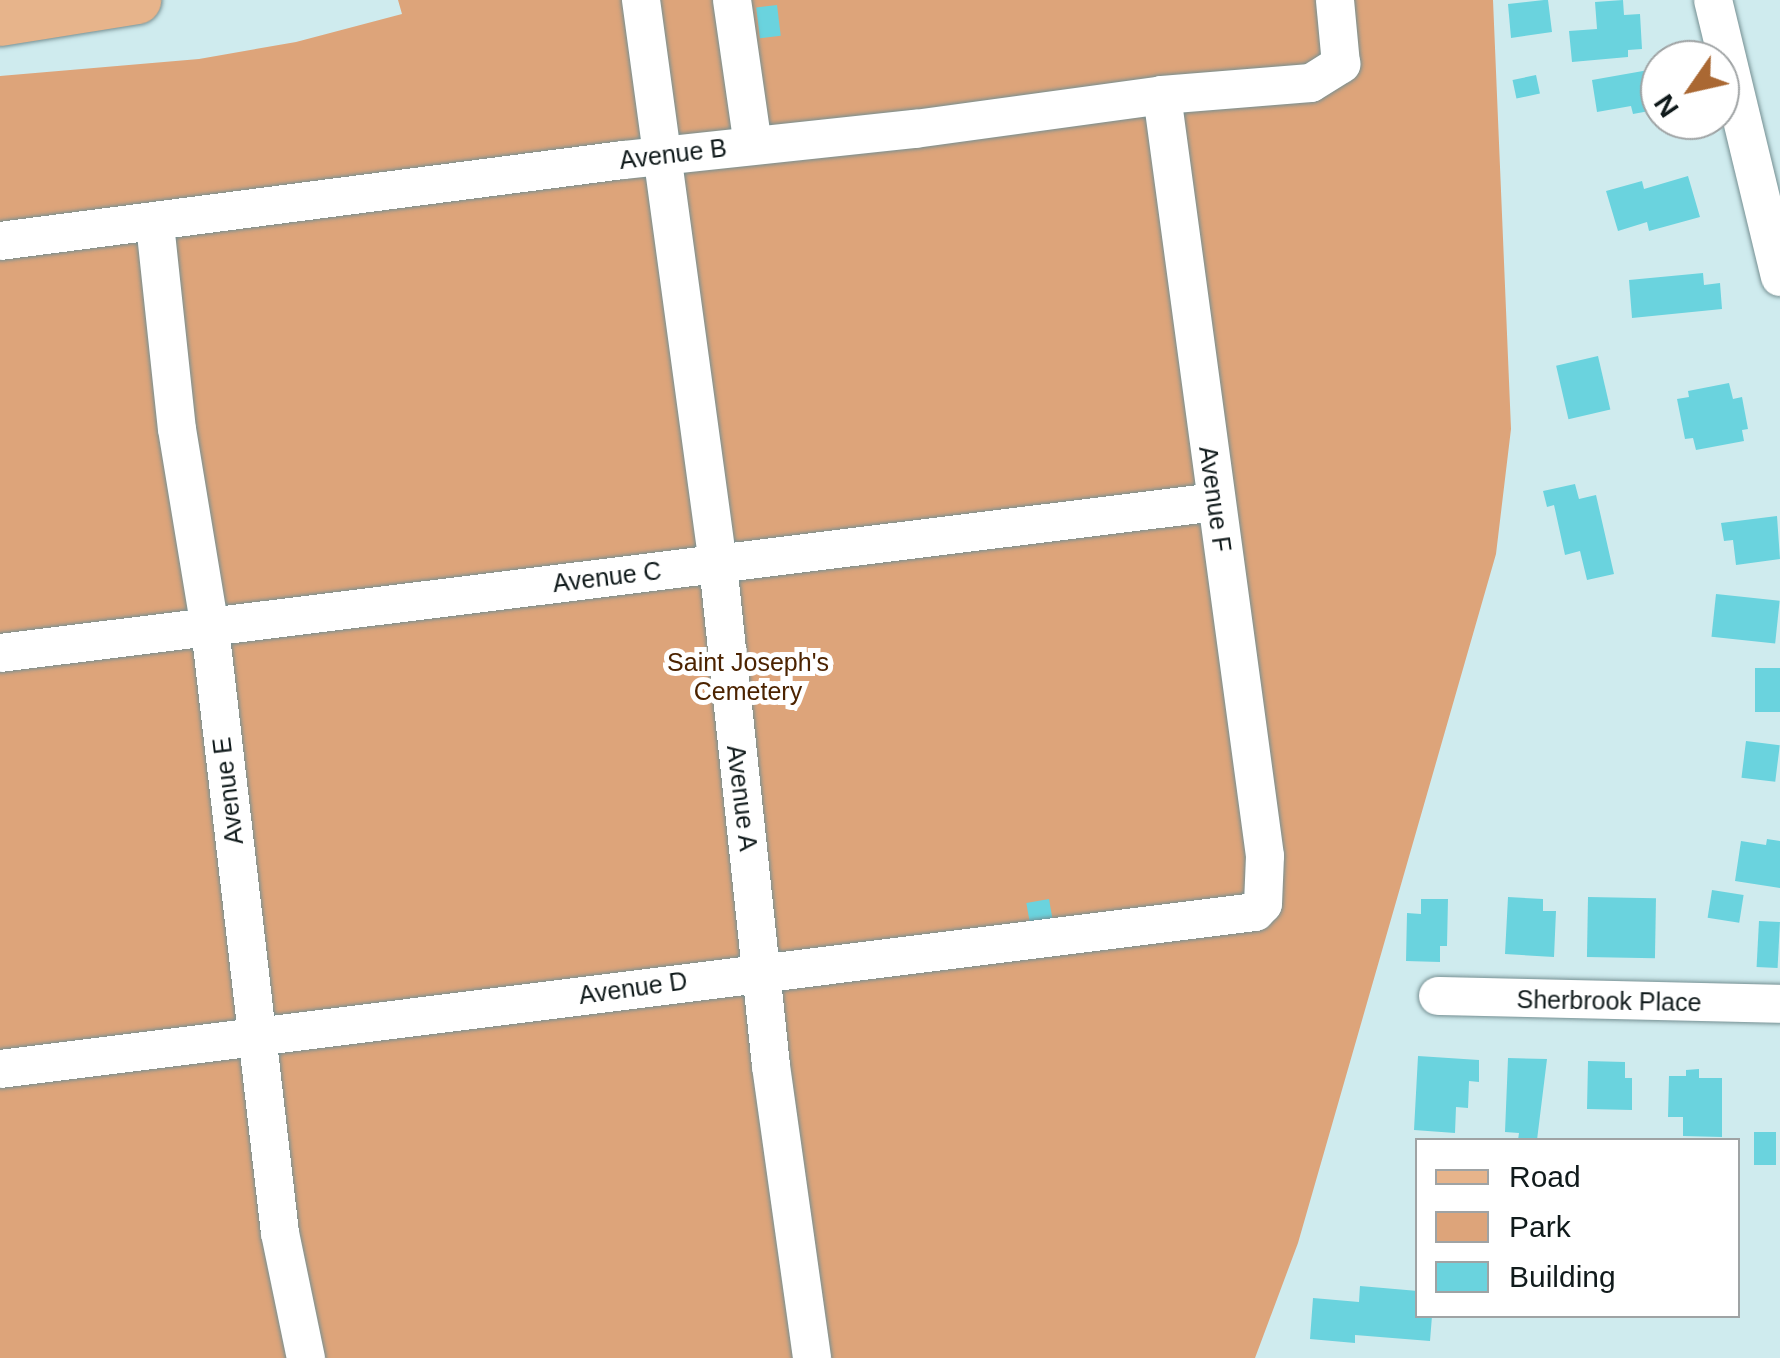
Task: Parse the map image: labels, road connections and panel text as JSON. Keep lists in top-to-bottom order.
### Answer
{
  "streets": {
    "street": [
      "Avenue B",
      "Avenue F",
      "Avenue C",
      "Avenue E",
      "Avenue A",
      "Avenue D",
      "Sherbrook Place"
    ]
  },
  "crossings": [
    ["Avenue B", "Avenue F"],
    ["Avenue B", "Avenue E"],
    ["Avenue B", "Avenue A"],
    ["Avenue F", "Avenue C"],
    ["Avenue F", "Avenue D"],
    ["Avenue C", "Avenue E"],
    ["Avenue C", "Avenue A"],
    ["Avenue E", "Avenue D"],
    ["Avenue A", "Avenue D"]
  ],
  "parks": ["Saint Joseph's Cemetery"],
  "legend": ["Road", "Park", "Building"],
  "north": "bottom left"
}
